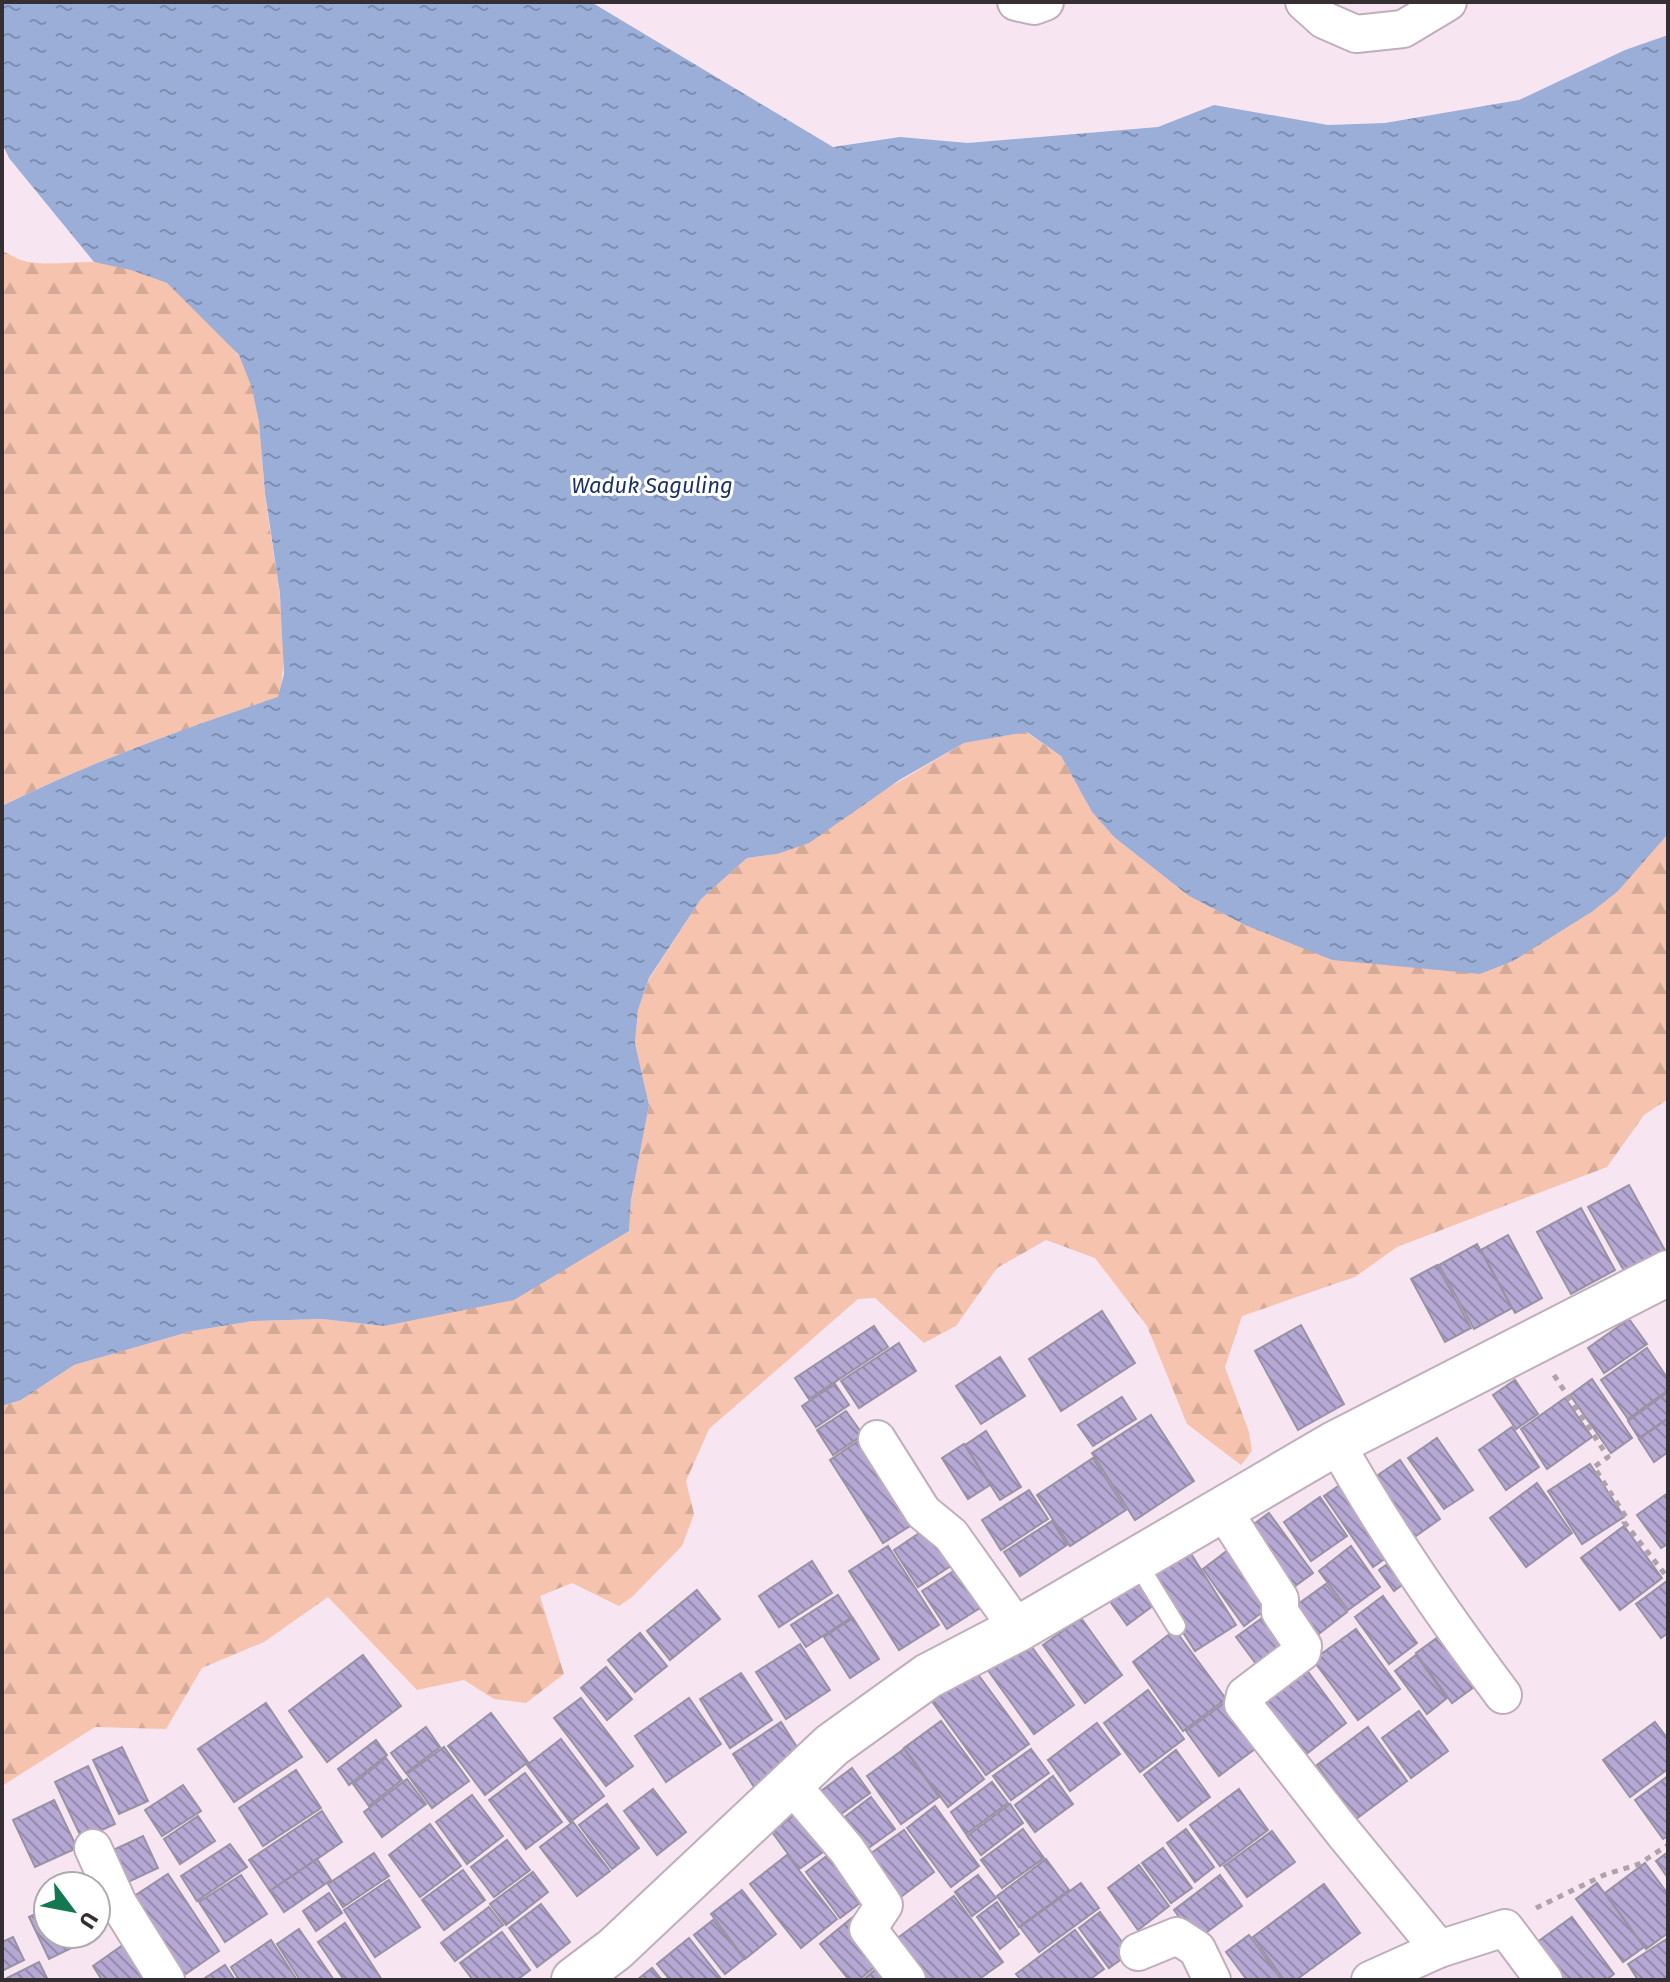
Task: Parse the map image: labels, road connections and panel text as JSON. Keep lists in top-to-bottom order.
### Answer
{
  "water": ["Waduk Saguling"],
  "north": "bottom right"
}
